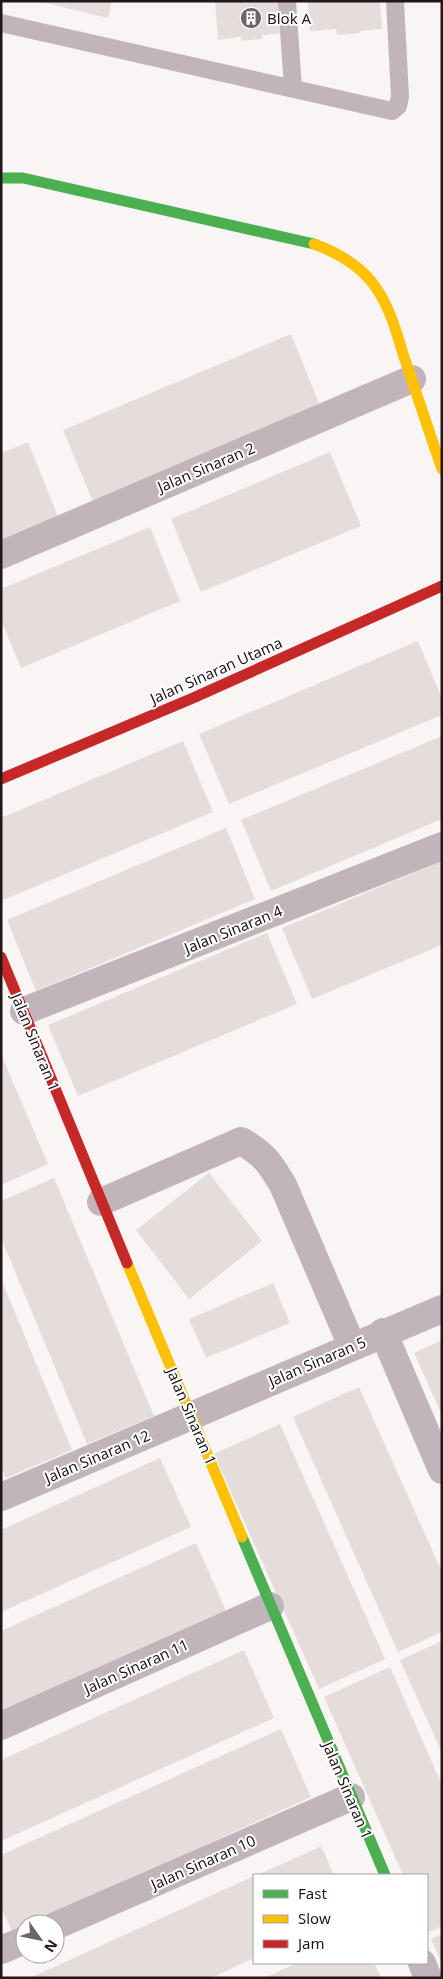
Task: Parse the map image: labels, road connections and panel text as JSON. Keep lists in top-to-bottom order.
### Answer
{
  "streets": {
    "street": [
      "Jalan Sinaran 2",
      "Jalan Sinaran Utama",
      "Jalan Sinaran 4",
      "Jalan Sinaran 1",
      "Jalan Sinaran 5",
      "Jalan Sinaran 12",
      "Jalan Sinaran 11",
      "Jalan Sinaran 10"
    ]
  },
  "crossings": [
    ["Jalan Sinaran 4", "Jalan Sinaran 1"],
    ["Jalan Sinaran 1", "Jalan Sinaran 5"],
    ["Jalan Sinaran 1", "Jalan Sinaran 12"],
    ["Jalan Sinaran 1", "Jalan Sinaran 11"],
    ["Jalan Sinaran 1", "Jalan Sinaran 10"],
    ["Jalan Sinaran 5", "Jalan Sinaran 12"]
  ],
  "places": {
    "building": ["Blok A"]
  },
  "legend": ["Fast", "Slow", "Jam"],
  "north": "bottom right"
}
